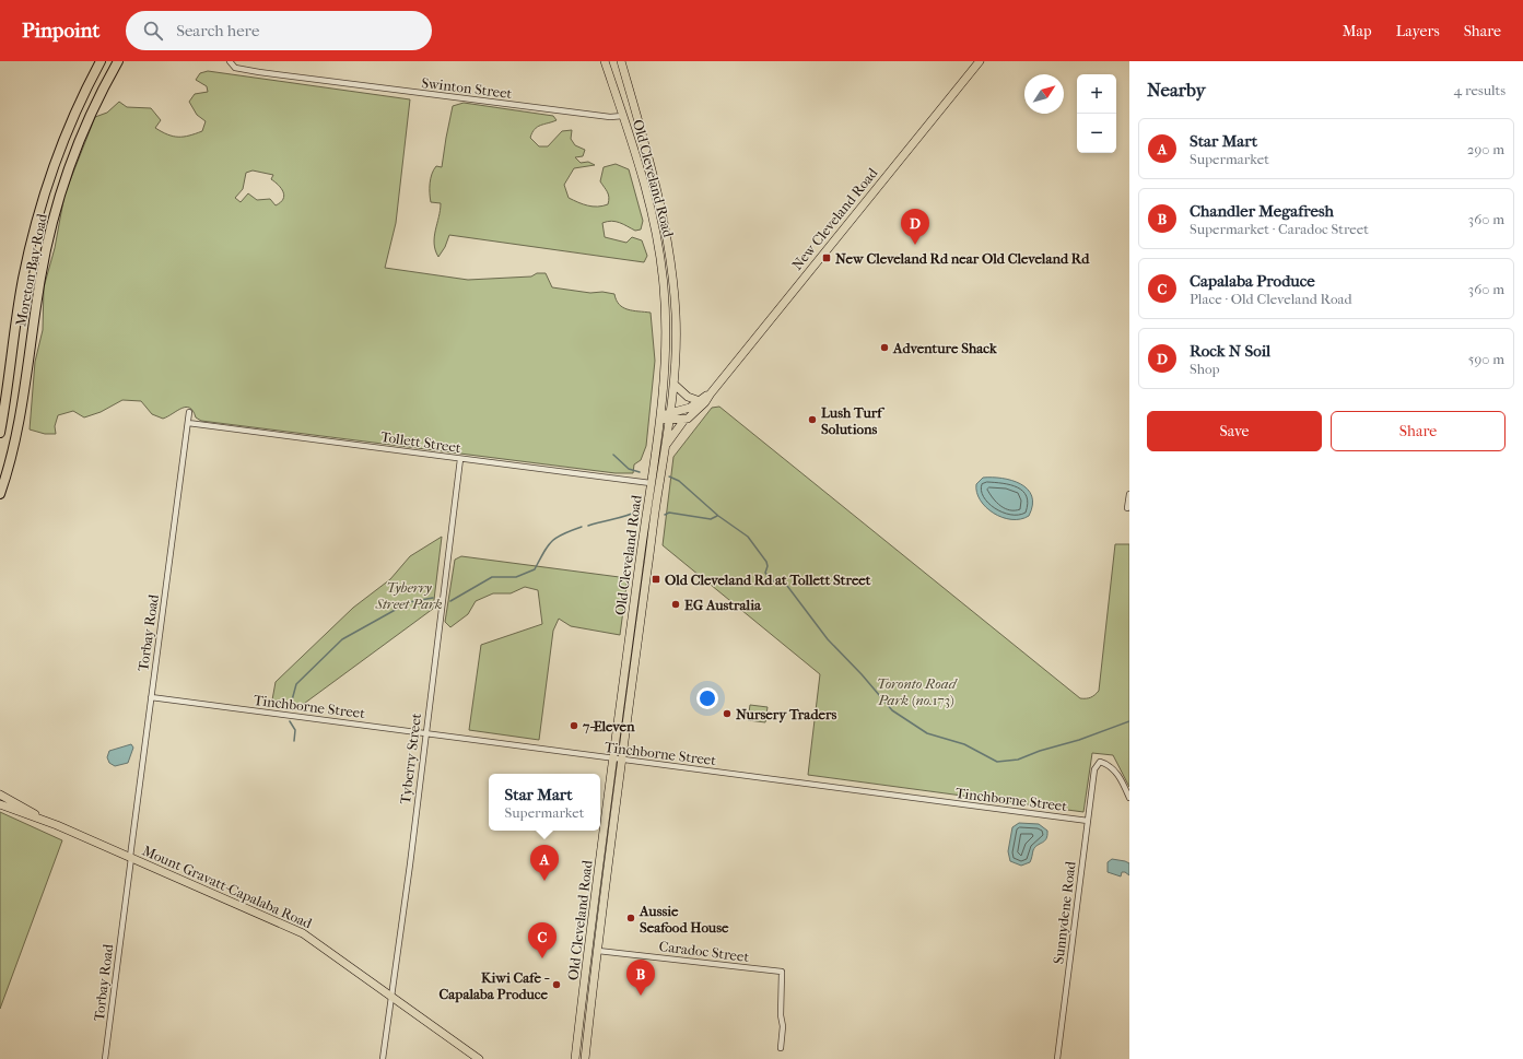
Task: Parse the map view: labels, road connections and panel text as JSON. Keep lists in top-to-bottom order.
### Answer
{
  "streets": {
    "highway": ["Moreton Bay Road"],
    "main road": ["Old Cleveland Road", "New Cleveland Road", "Mount Gravatt-Capalaba Road"],
    "street": [
      "Swinton Street",
      "Tollett Street",
      "Torbay Road",
      "Tinchborne Street",
      "Tyberry Street",
      "Sunnydene Road",
      "Caradoc Street"
    ]
  },
  "crossings": [
    ["Swinton Street", "Old Cleveland Road"],
    ["Old Cleveland Road", "New Cleveland Road"],
    ["Old Cleveland Road", "Tollett Street"],
    ["Old Cleveland Road", "Tinchborne Street"],
    ["Old Cleveland Road", "Caradoc Street"],
    ["Tollett Street", "Torbay Road"],
    ["Tollett Street", "Tyberry Street"],
    ["Torbay Road", "Tinchborne Street"],
    ["Torbay Road", "Mount Gravatt-Capalaba Road"],
    ["Tinchborne Street", "Tyberry Street"],
    ["Tinchborne Street", "Sunnydene Road"],
    ["Tyberry Street", "Mount Gravatt-Capalaba Road"]
  ],
  "parks": ["Tyberry Street Park", "Toronto Road Park (no.173)"],
  "places": {
    "transit": ["New Cleveland Rd near Old Cleveland Rd", "Old Cleveland Rd at Tollett Street"],
    "other": [
      "Adventure Shack",
      "Lush Turf Solutions",
      "EG Australia",
      "Nursery Traders",
      "7-Eleven",
      "Aussie Seafood House",
      "Kiwi Cafe - Capalaba Produce"
    ]
  },
  "north": "top right",
  "page": {
    "header": "Pinpoint",
    "search": "Search here",
    "nav": ["Map", "Layers", "Share"],
    "heading": ["Nearby", "4 results"],
    "map_buttons": ["+", "−"],
    "list": [
      {
        "mark": "A",
        "name": "Star Mart",
        "note": "Supermarket",
        "value": "290 m"
      },
      {
        "mark": "B",
        "name": "Chandler Megafresh",
        "note": "Supermarket · Caradoc Street",
        "value": "360 m"
      },
      {
        "mark": "C",
        "name": "Capalaba Produce",
        "note": "Place · Old Cleveland Road",
        "value": "360 m"
      },
      {
        "mark": "D",
        "name": "Rock N Soil",
        "note": "Shop",
        "value": "590 m"
      }
    ],
    "pins": [
      "D",
      "A",
      "C",
      "B"
    ],
    "buttons": ["Save", "Share"],
    "popup": ["Star Mart", "Supermarket"]
  }
}
